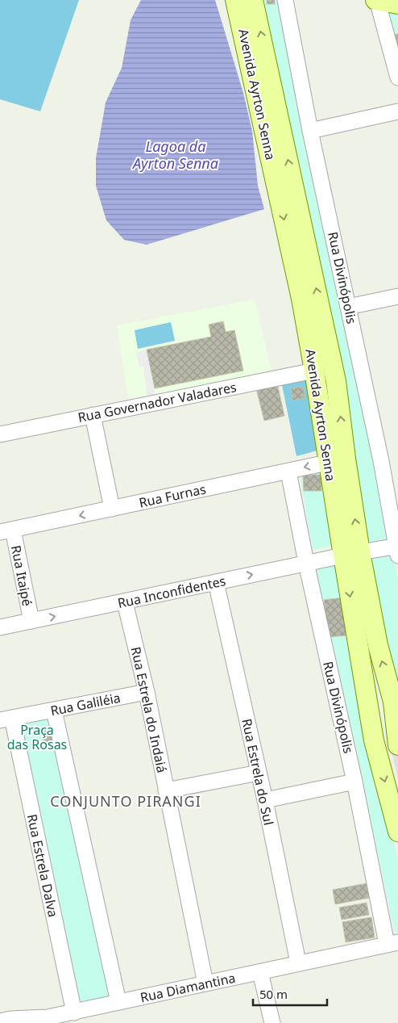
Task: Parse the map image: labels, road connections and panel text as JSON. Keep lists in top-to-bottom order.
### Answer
{
  "streets": {
    "main road": ["Avenida Ayrton Senna"],
    "street": [
      "Rua Divinópolis",
      "Rua Governador Valadares",
      "Rua Furnas",
      "Rua Itaipé",
      "Rua Inconfidentes",
      "Rua Galiléia",
      "Rua Estrela do Indaiá",
      "Rua Estrela do Sul",
      "Rua Estrela Dalva",
      "Rua Diamantina"
    ]
  },
  "crossings": [
    ["Avenida Ayrton Senna", "Rua Governador Valadares"],
    ["Avenida Ayrton Senna", "Rua Furnas"],
    ["Avenida Ayrton Senna", "Rua Inconfidentes"],
    ["Rua Divinópolis", "Rua Furnas"],
    ["Rua Divinópolis", "Rua Inconfidentes"],
    ["Rua Divinópolis", "Rua Diamantina"],
    ["Rua Furnas", "Rua Itaipé"],
    ["Rua Itaipé", "Rua Inconfidentes"],
    ["Rua Inconfidentes", "Rua Estrela do Indaiá"],
    ["Rua Inconfidentes", "Rua Estrela do Sul"],
    ["Rua Galiléia", "Rua Estrela do Indaiá"],
    ["Rua Galiléia", "Rua Estrela Dalva"],
    ["Rua Estrela do Indaiá", "Rua Diamantina"],
    ["Rua Estrela do Sul", "Rua Diamantina"],
    ["Rua Estrela Dalva", "Rua Diamantina"]
  ],
  "one_way": ["Rua Furnas", "Rua Inconfidentes"],
  "districts": ["CONJUNTO PIRANGI"],
  "water": ["Lagoa da Ayrton Senna"],
  "parks": ["Praça das Rosas"],
  "scale_bar": "50 m"
}
